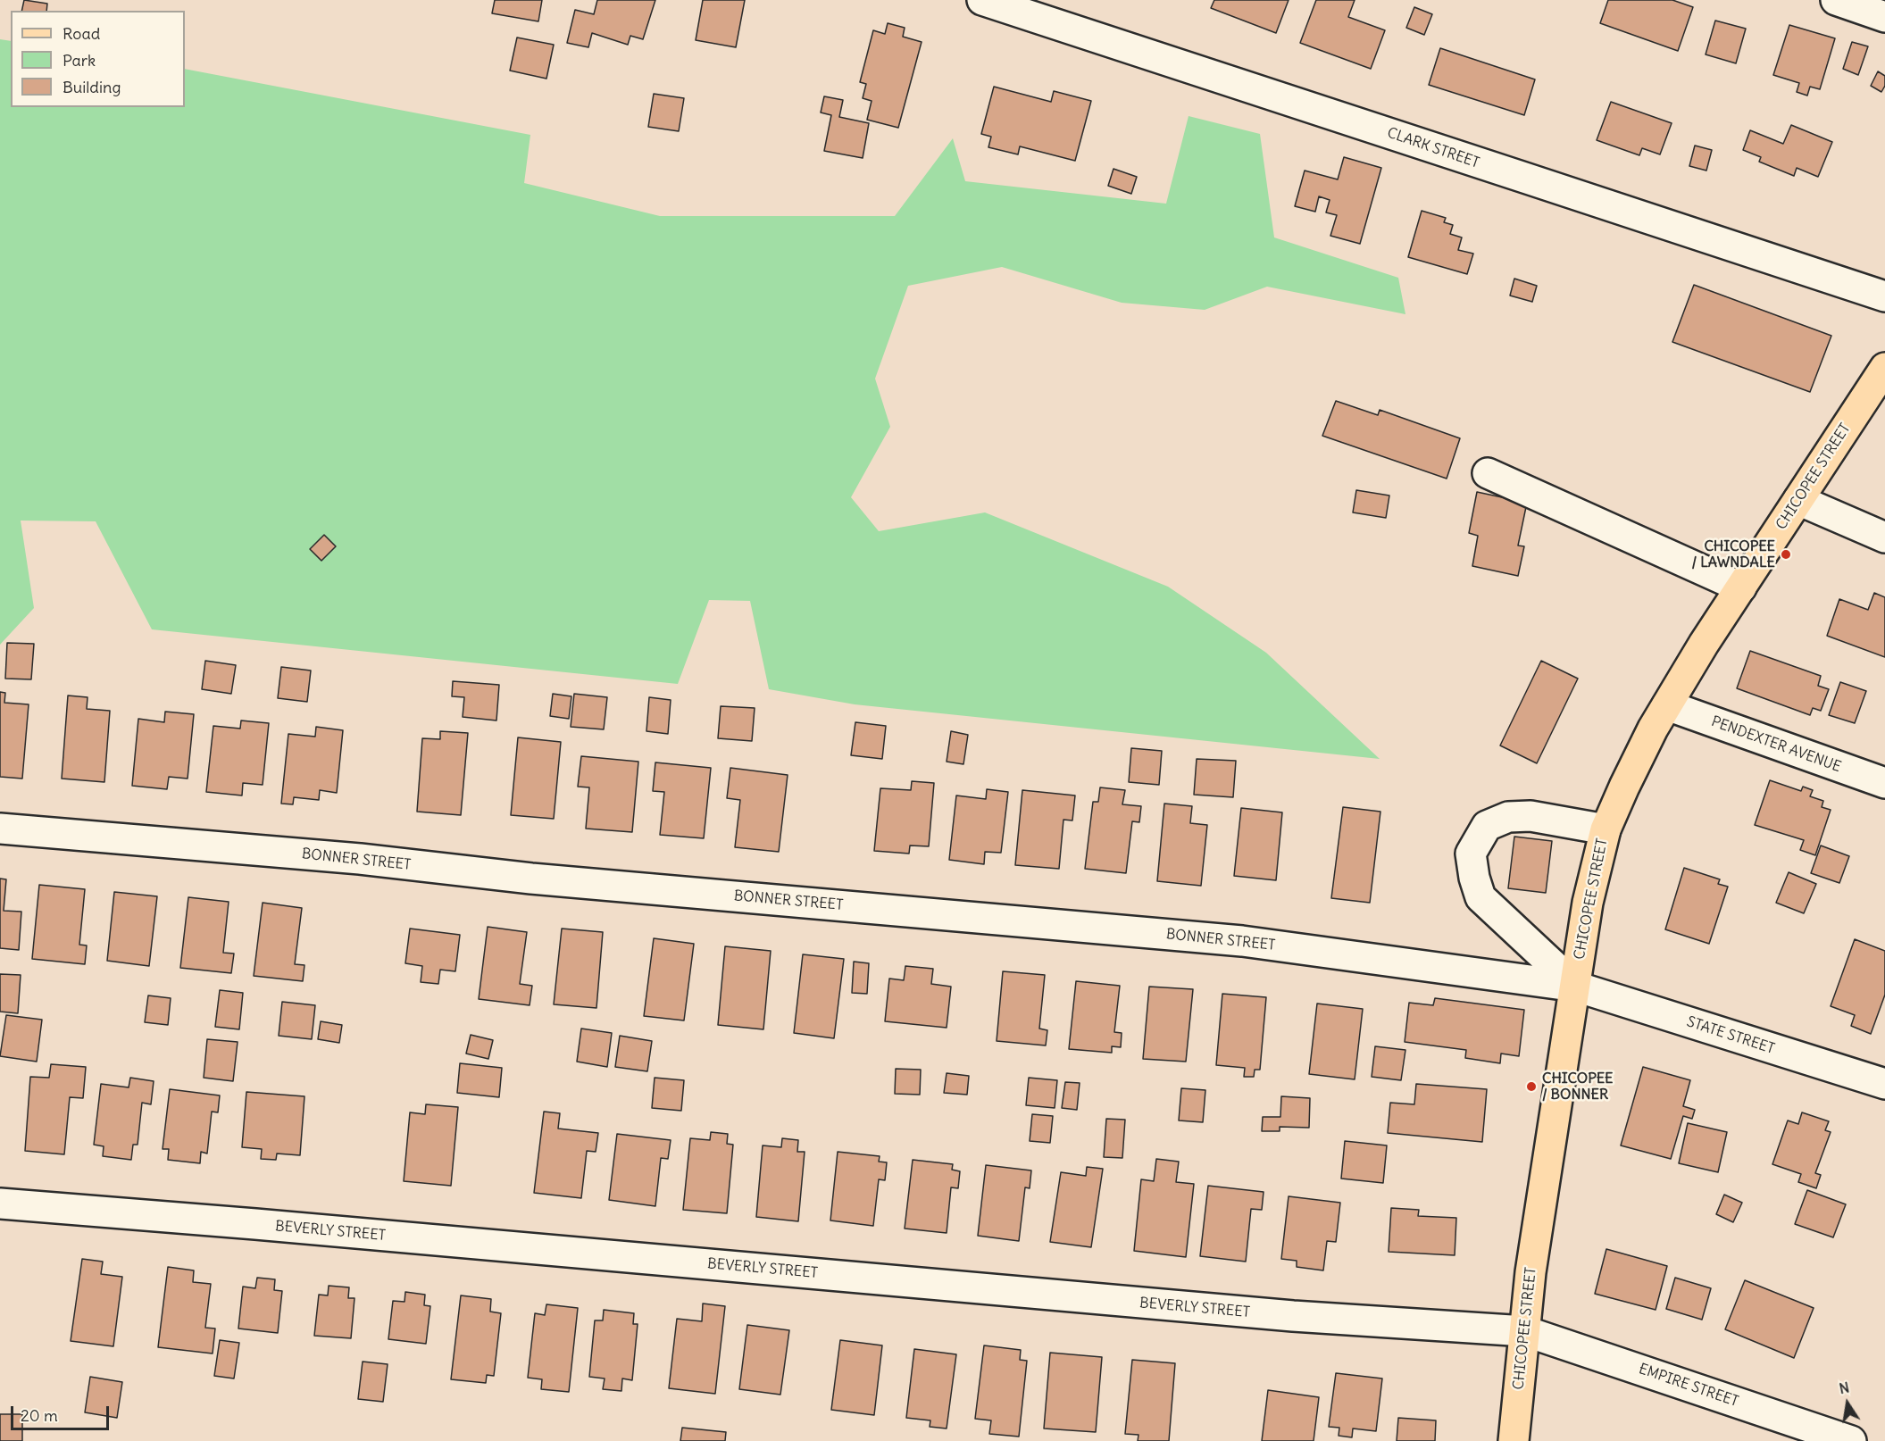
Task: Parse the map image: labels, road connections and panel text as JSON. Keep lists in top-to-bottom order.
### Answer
{
  "streets": {
    "main road": ["CHICOPEE STREET"],
    "street": [
      "CLARK STREET",
      "PENDEXTER AVENUE",
      "BONNER STREET",
      "STATE STREET",
      "BEVERLY STREET",
      "EMPIRE STREET"
    ]
  },
  "crossings": [
    ["CHICOPEE STREET", "PENDEXTER AVENUE"],
    ["CHICOPEE STREET", "BONNER STREET"],
    ["CHICOPEE STREET", "STATE STREET"],
    ["CHICOPEE STREET", "BEVERLY STREET"],
    ["CHICOPEE STREET", "EMPIRE STREET"],
    ["BONNER STREET", "STATE STREET"],
    ["BEVERLY STREET", "EMPIRE STREET"]
  ],
  "places": ["CHICOPEE / LAWNDALE", "CHICOPEE / BONNER"],
  "legend": ["Road", "Park", "Building"],
  "scale_bar": "20 m",
  "north": "top"
}
